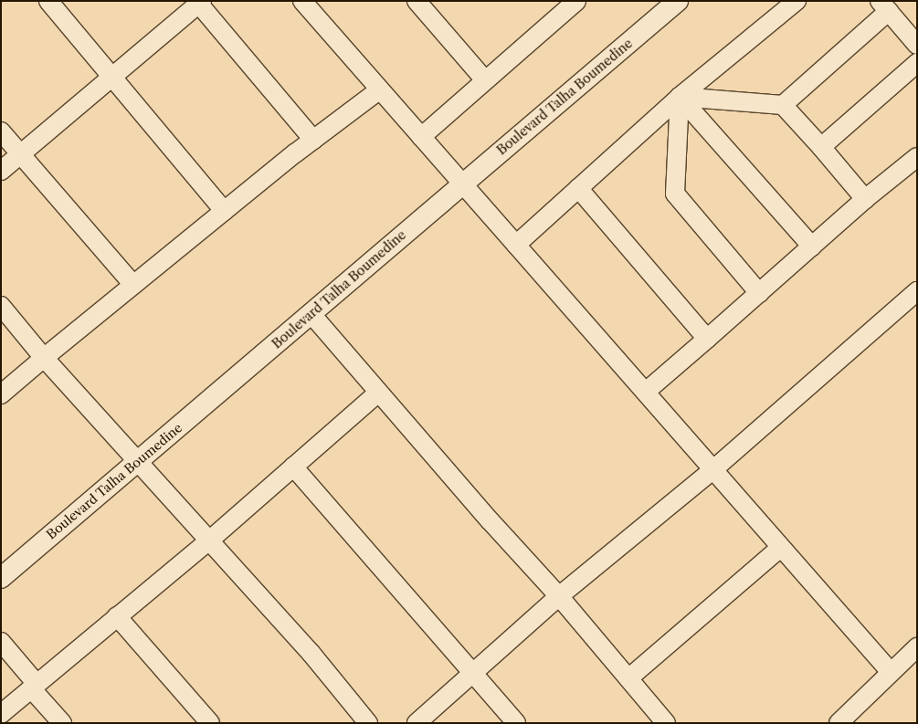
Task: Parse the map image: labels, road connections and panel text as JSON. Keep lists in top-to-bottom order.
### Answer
{
  "streets": {
    "main road": ["Boulevard Talha Boumedine"]
  }
}
